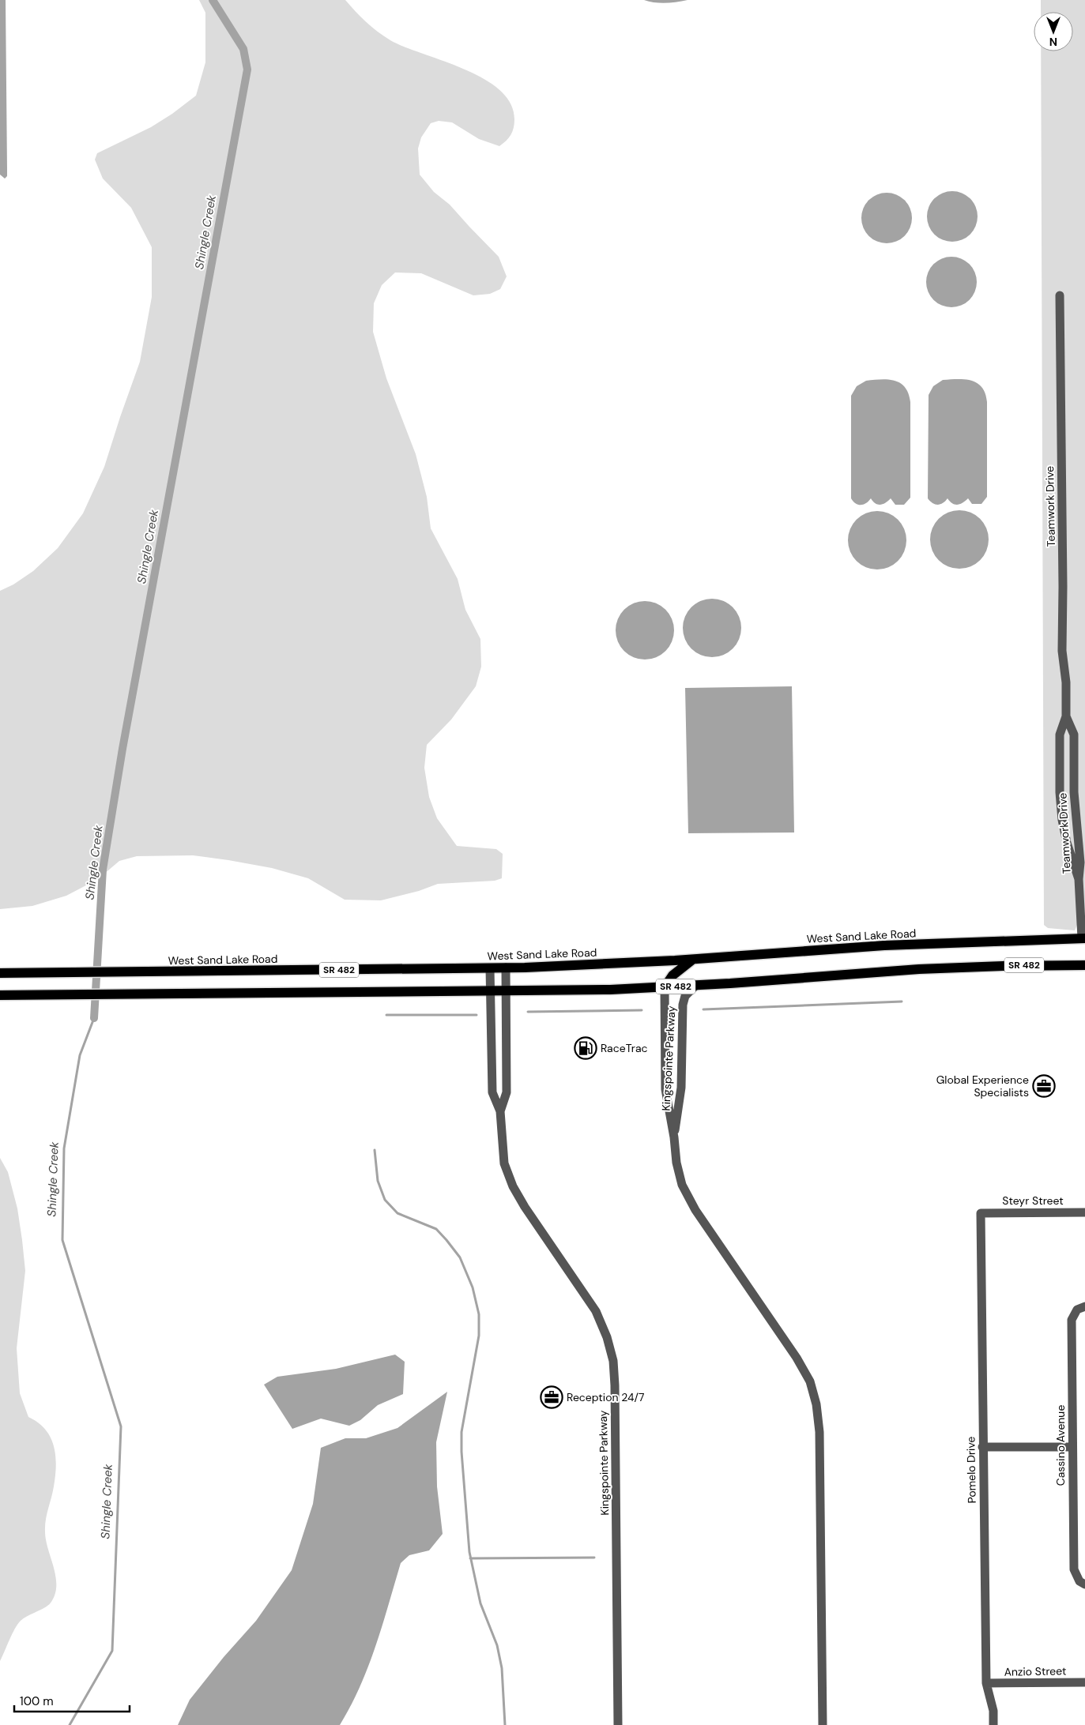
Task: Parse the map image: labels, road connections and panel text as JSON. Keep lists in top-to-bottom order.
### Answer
{
  "streets": {
    "main road": ["West Sand Lake Road", "SR 482"],
    "street": [
      "Teamwork Drive",
      "Kingspointe Parkway",
      "Steyr Street",
      "Cassino Avenue",
      "Pomelo Drive",
      "Anzio Street"
    ]
  },
  "crossings": [
    ["Teamwork Drive", "West Sand Lake Road"],
    ["West Sand Lake Road", "Kingspointe Parkway"],
    ["SR 482", "Kingspointe Parkway"],
    ["Steyr Street", "Pomelo Drive"],
    ["Pomelo Drive", "Anzio Street"]
  ],
  "water": ["Shingle Creek"],
  "places": {
    "fuel station": ["RaceTrac"],
    "office": ["Global Experience Specialists", "Reception 24/7"]
  },
  "scale_bar": "100 m",
  "north": "bottom"
}
